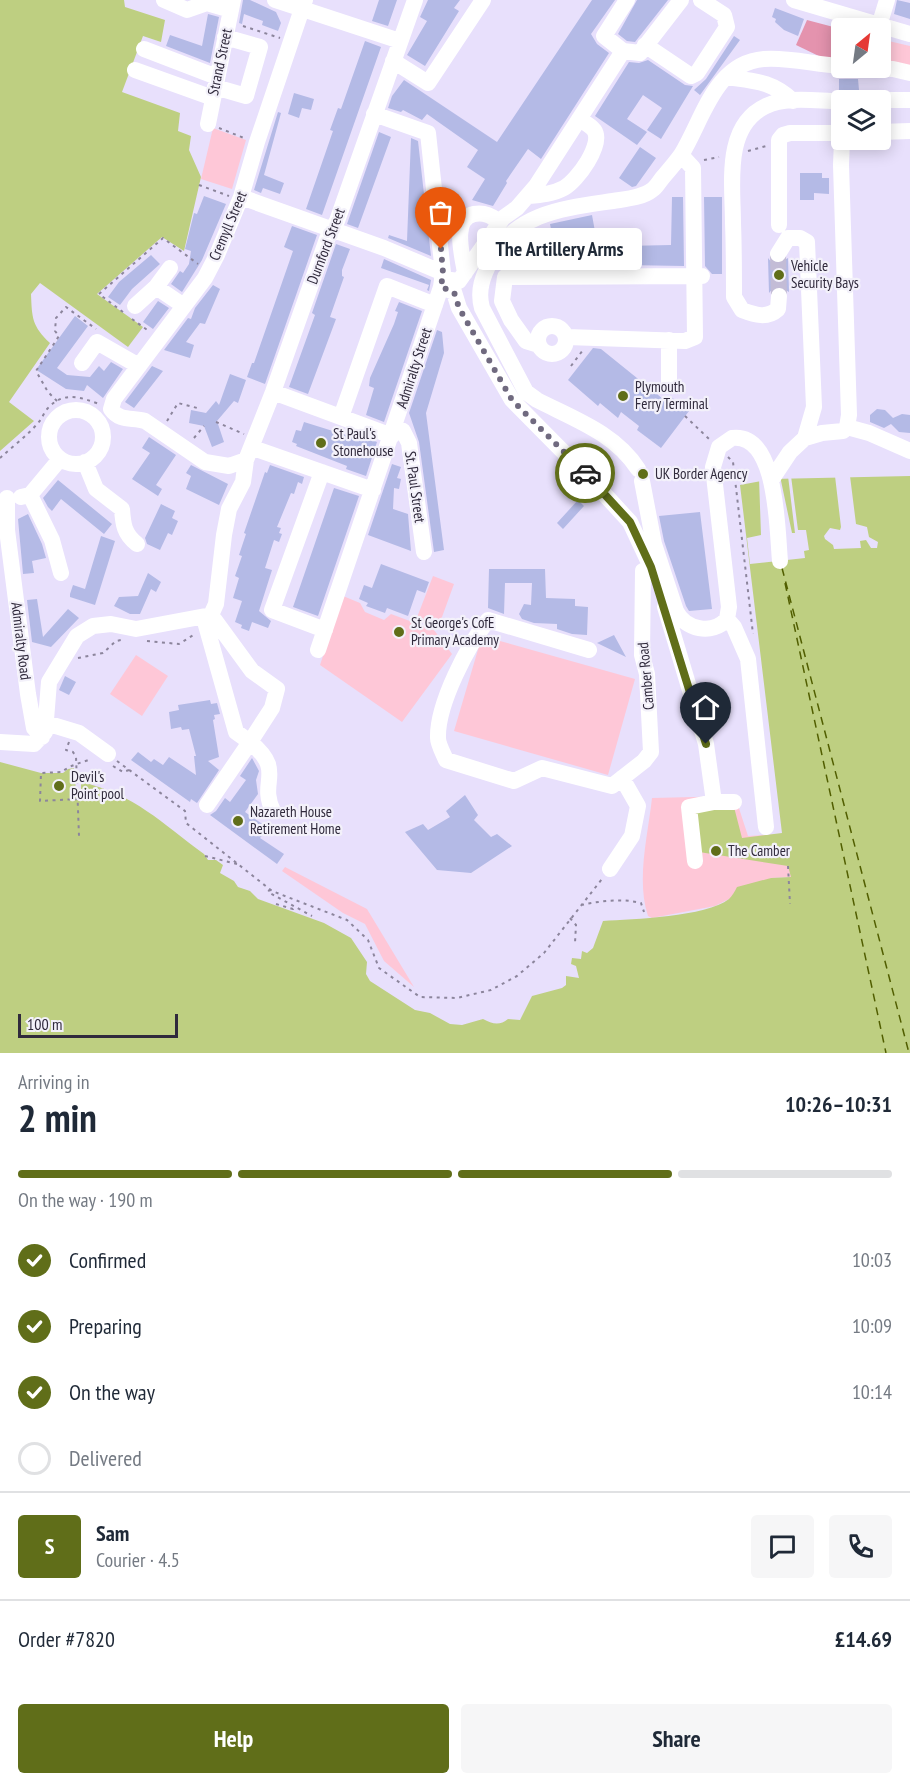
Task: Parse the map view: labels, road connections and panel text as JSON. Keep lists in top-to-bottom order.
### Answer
{
  "streets": {
    "street": [
      "Strand Street",
      "Cremyll Street",
      "Durnford Street",
      "Admiralty Street",
      "St. Paul Street",
      "Admiralty Road",
      "Camber Road"
    ]
  },
  "crossings": [
    ["Durnford Street", "Admiralty Street"],
    ["Admiralty Street", "St. Paul Street"]
  ],
  "places": [
    "The Artillery Arms",
    "Vehicle Security Bays",
    "Plymouth Ferry Terminal",
    "St Paul's Stonehouse",
    "UK Border Agency",
    "St George's CofE Primary Academy",
    "Devil's Point pool",
    "Nazareth House Retirement Home",
    "The Camber"
  ],
  "scale_bar": "100 m",
  "north": "top right",
  "page": {
    "bubble": "The Artillery Arms",
    "scale": "100 m",
    "heading": ["2 min", "Arriving in", "10:26–10:31"],
    "panel": [
      "Sam",
      "Courier · 4.5",
      "Order #7820",
      "£14.69"
    ],
    "bar": "On the way · 190 m",
    "list": [
      ["Confirmed", "10:03"],
      ["Preparing", "10:09"],
      ["On the way", "10:14"],
      "Delivered"
    ],
    "round": "S",
    "buttons": ["Help", "Share"]
  }
}
